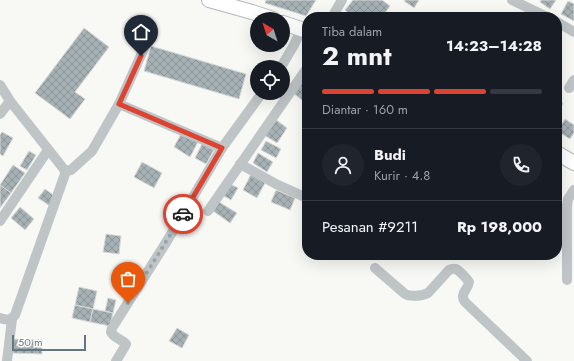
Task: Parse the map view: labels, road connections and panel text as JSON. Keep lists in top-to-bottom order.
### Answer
{
  "scale_bar": "50 m",
  "north": "top left",
  "page": {
    "heading": ["2 mnt", "Tiba dalam", "14:23–14:28"],
    "panel": [
      "Budi",
      "Kurir · 4.8",
      "Pesanan #9211",
      "Rp 198,000"
    ],
    "bar": "Diantar · 160 m",
    "scale": "50 m"
  }
}
